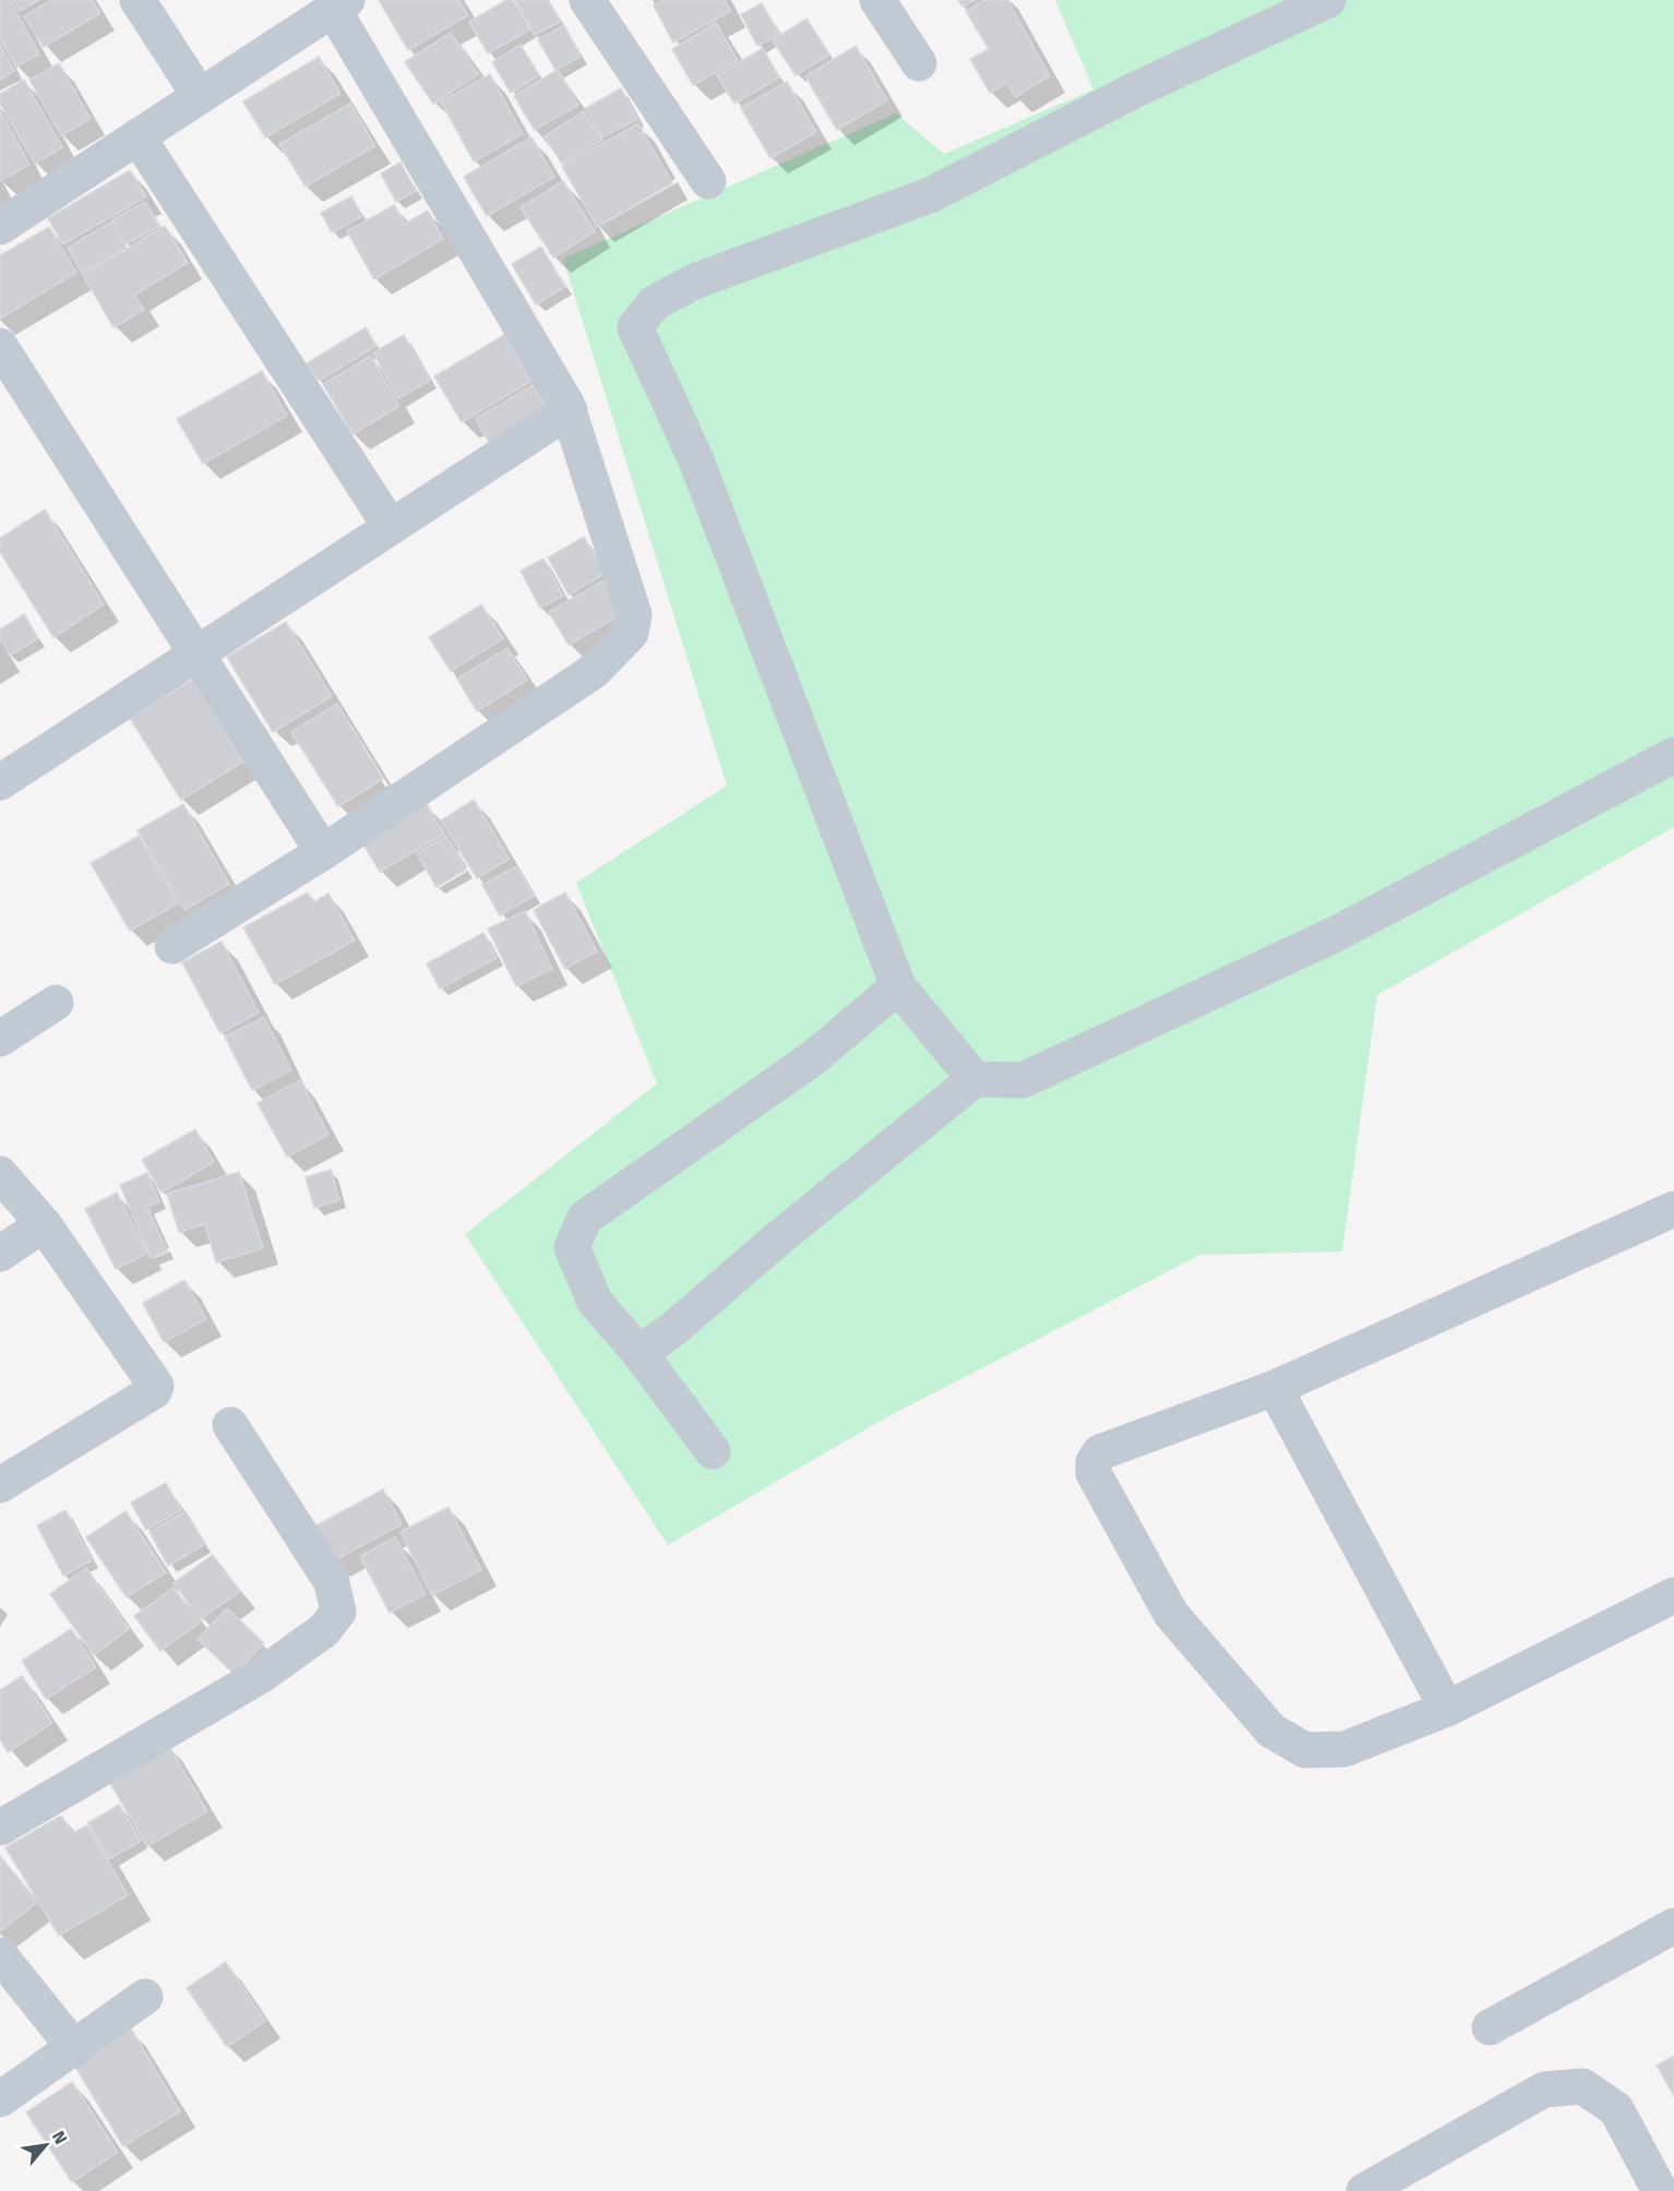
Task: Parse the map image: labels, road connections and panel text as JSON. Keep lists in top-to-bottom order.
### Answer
{
  "north": "top right"
}
